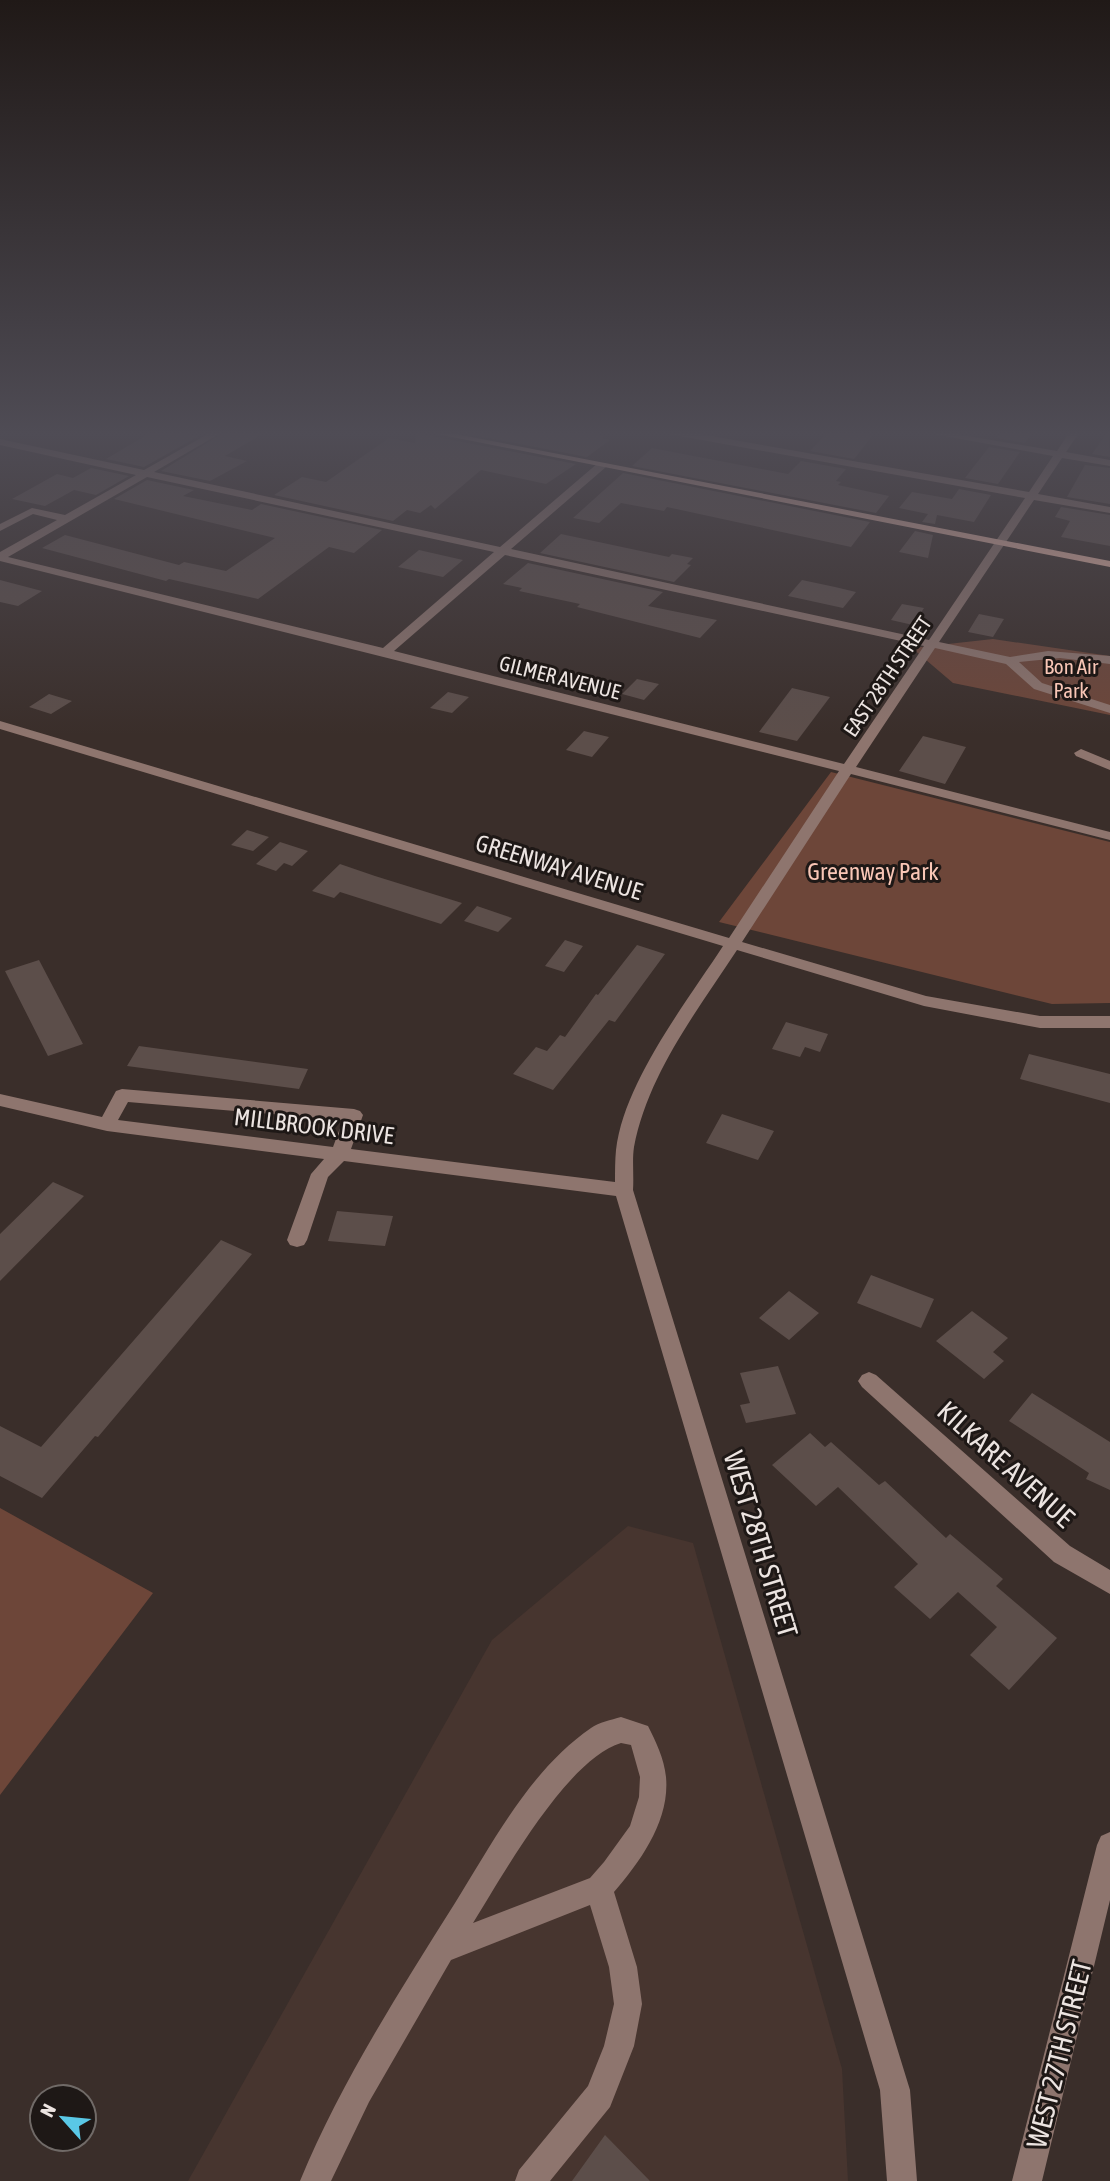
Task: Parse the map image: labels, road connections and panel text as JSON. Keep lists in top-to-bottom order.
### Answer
{
  "streets": {
    "street": [
      "EAST 28TH STREET",
      "GILMER AVENUE",
      "GREENWAY AVENUE",
      "MILLBROOK DRIVE",
      "KILKARE AVENUE",
      "WEST 28TH STREET",
      "WEST 27TH STREET"
    ]
  },
  "crossings": [
    ["EAST 28TH STREET", "GILMER AVENUE"],
    ["EAST 28TH STREET", "GREENWAY AVENUE"],
    ["EAST 28TH STREET", "WEST 28TH STREET"],
    ["GREENWAY AVENUE", "WEST 28TH STREET"],
    ["MILLBROOK DRIVE", "WEST 28TH STREET"]
  ],
  "parks": ["Bon Air Park", "Greenway Park"],
  "north": "top left"
}
